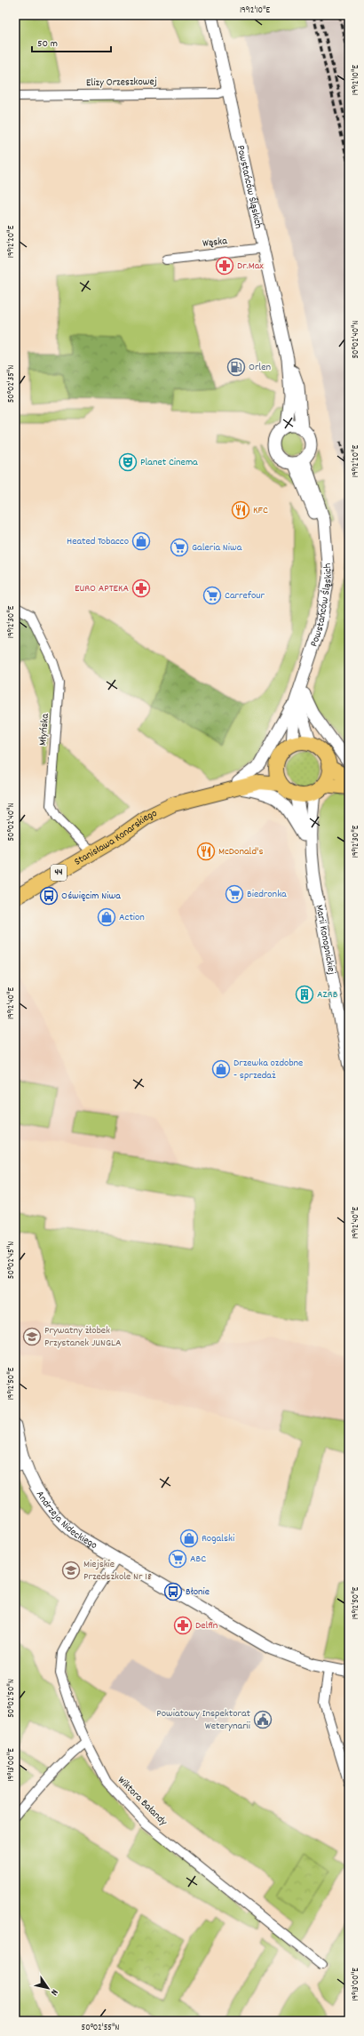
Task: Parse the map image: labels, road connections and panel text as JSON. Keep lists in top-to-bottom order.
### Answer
{
  "streets": {
    "main road": ["Stanisława Konarskiego", "44"],
    "street": [
      "Elizy Orzeszkowej",
      "Powstańców Śląskich",
      "Wąska",
      "Młyńska",
      "Marii Konopnickiej",
      "Andrzeja Nideckiego",
      "Wiktora Bałandy"
    ]
  },
  "crossings": [
    ["Elizy Orzeszkowej", "Powstańców Śląskich"],
    ["Powstańców Śląskich", "Wąska"],
    ["Powstańców Śląskich", "Stanisława Konarskiego"],
    ["Powstańców Śląskich", "Marii Konopnickiej"],
    ["Młyńska", "Stanisława Konarskiego"],
    ["Stanisława Konarskiego", "Marii Konopnickiej"],
    ["Andrzeja Nideckiego", "Wiktora Bałandy"]
  ],
  "places": {
    "pharmacy": ["Dr.Max", "EURO APTEKA", "Delfin"],
    "fuel station": ["Orlen"],
    "theatre": ["Planet Cinema"],
    "restaurant": ["KFC", "McDonald's"],
    "shop": [
      "Heated Tobacco",
      "Action",
      "Drzewka ozdobne - sprzedaż",
      "Rogalski"
    ],
    "supermarket": [
      "Galeria Niwa",
      "Carrefour",
      "Biedronka",
      "ABC"
    ],
    "bus stop": ["Oświęcim Niwa", "Błonie"],
    "building": ["AZRB"],
    "school or university": ["Prywatny żłobek Przystanek JUNGLA", "Miejskie Przedszkole Nr 18"],
    "public building": ["Powiatowy Inspektorat Weterynarii"]
  },
  "scale_bar": "50 m",
  "north": "bottom right",
  "coordinates": [
    "19°12'10\"E",
    "19°12'20\"E",
    "50°02'40\"N",
    "50°02'35\"N",
    "19°12'30\"E",
    "19°12'40\"E",
    "50°02'45\"N",
    "19°12'50\"E",
    "50°02'50\"N",
    "19°13'00\"E",
    "50°02'55\"N"
  ]
}
